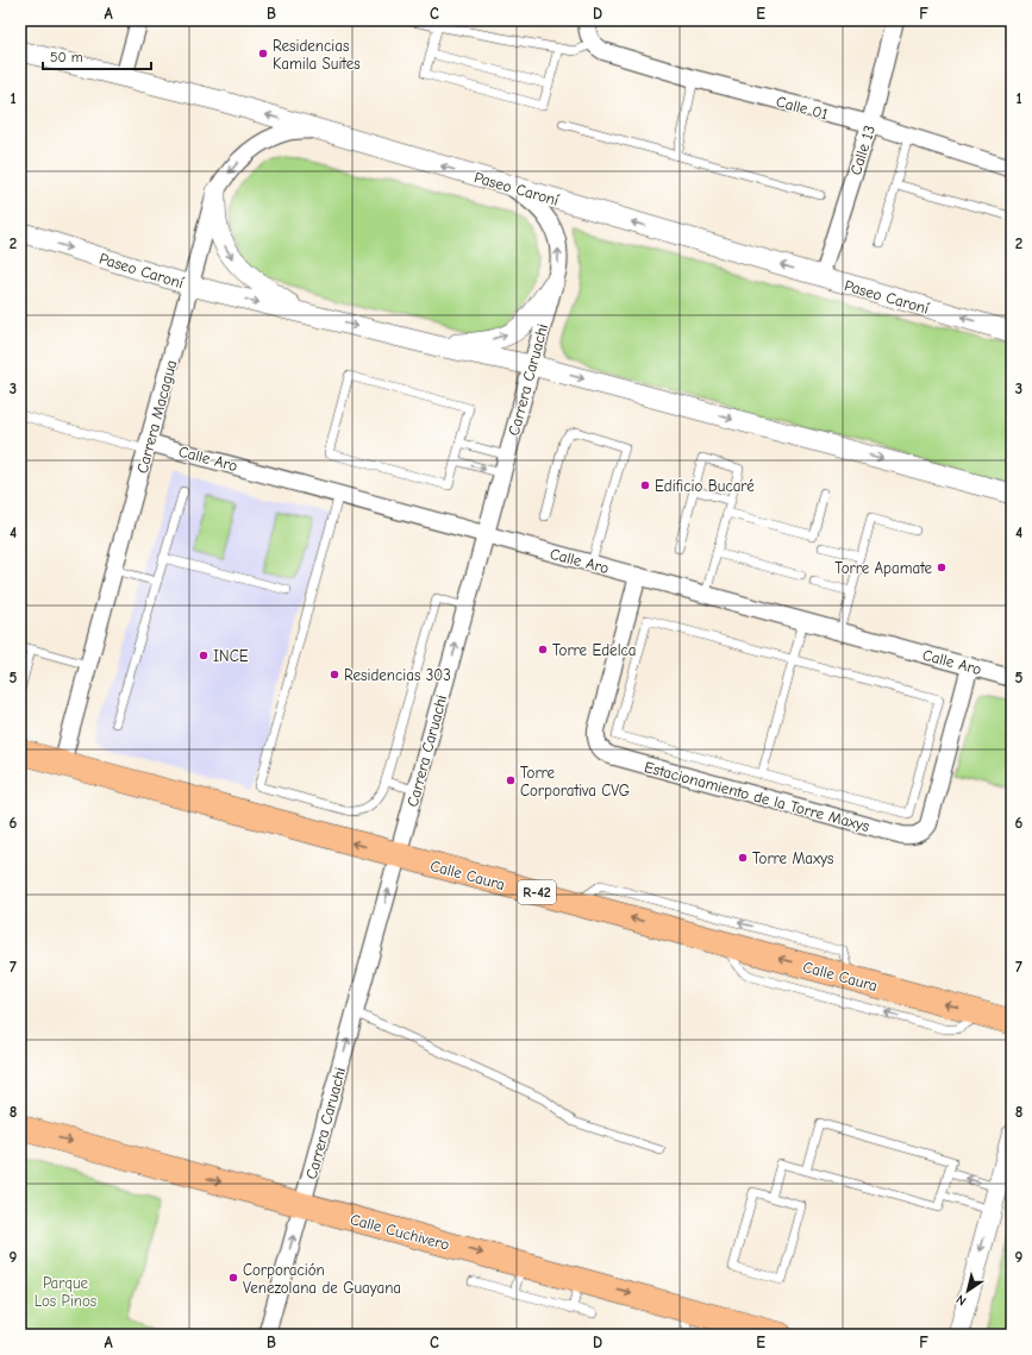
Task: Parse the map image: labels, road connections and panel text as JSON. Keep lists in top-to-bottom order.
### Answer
{
  "streets": {
    "main road": ["Calle Caura", "R-42", "Calle Cuchivero"],
    "street": [
      "Calle 01",
      "Calle 13",
      "Paseo Caroní",
      "Carrera Caruachi",
      "Carrera Macagua",
      "Calle Aro",
      "Estacionamiento de la Torre Maxys"
    ]
  },
  "crossings": [
    ["Calle 01", "Calle 13"],
    ["Calle 13", "Paseo Caroní"],
    ["Paseo Caroní", "Carrera Caruachi"],
    ["Paseo Caroní", "Carrera Macagua"],
    ["Carrera Caruachi", "Calle Aro"],
    ["Carrera Caruachi", "Calle Caura"],
    ["Carrera Caruachi", "Calle Cuchivero"],
    ["Carrera Macagua", "Calle Aro"],
    ["Carrera Macagua", "Calle Caura"],
    ["Carrera Macagua", "R-42"],
    ["Calle Aro", "Estacionamiento de la Torre Maxys"],
    ["Calle Caura", "R-42"]
  ],
  "one_way": ["Carrera Caruachi", "Calle Caura", "Calle Cuchivero"],
  "parks": ["Parque Los Pinos"],
  "places": [
    "Residencias Kamila Suites",
    "Edificio Bucaré",
    "Torre Apamate",
    "Torre Edelca",
    "INCE",
    "Residencias 303",
    "Torre Corporativa CVG",
    "Torre Maxys",
    "Corporación Venezolana de Guayana"
  ],
  "scale_bar": "50 m",
  "north": "bottom left",
  "grid": {
    "columns": [
      "A",
      "B",
      "C",
      "D",
      "E",
      "F"
    ],
    "rows": [
      "1",
      "2",
      "3",
      "4",
      "5",
      "6",
      "7",
      "8",
      "9"
    ]
  }
}
